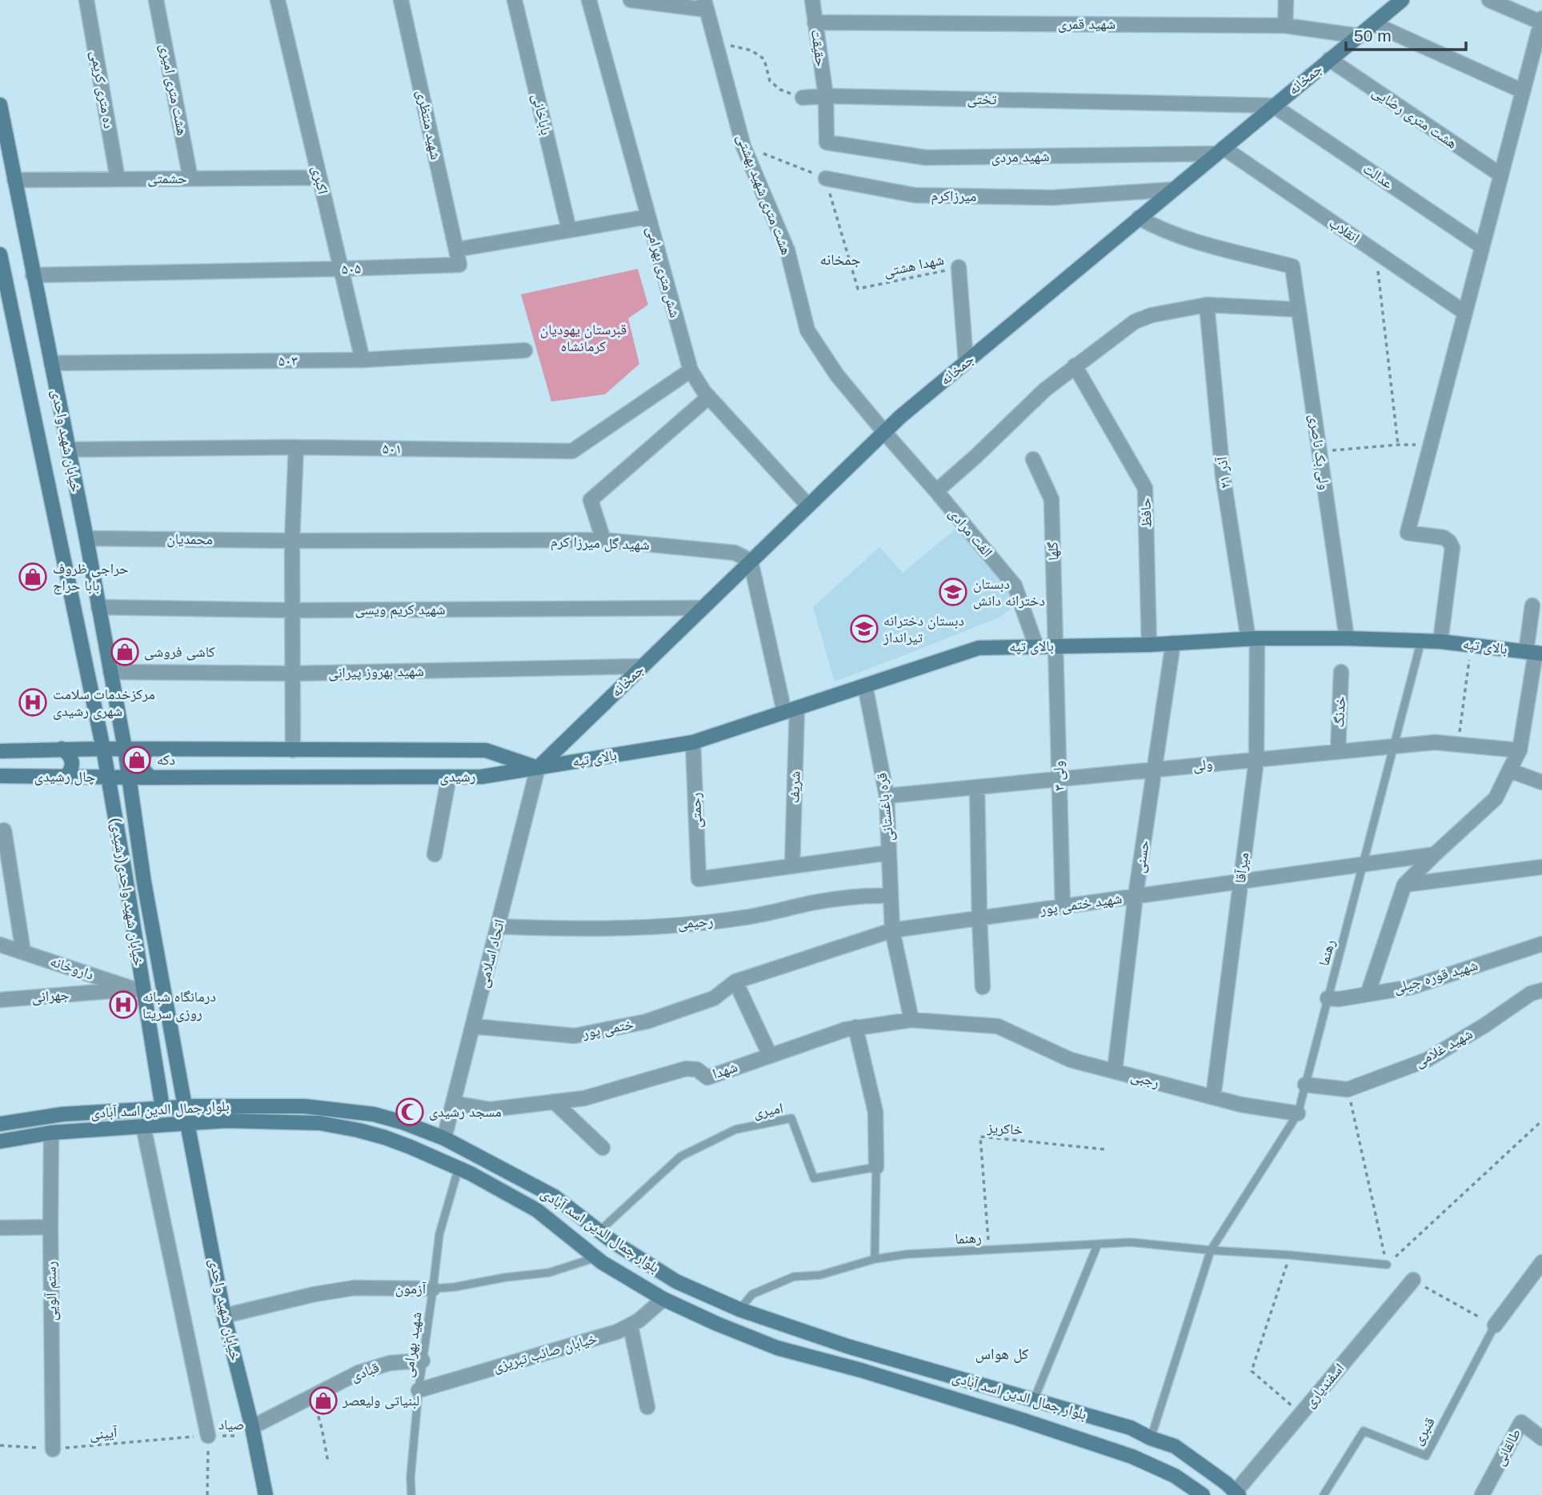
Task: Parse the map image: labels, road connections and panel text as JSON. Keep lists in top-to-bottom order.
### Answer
{
  "streets": {
    "main road": [
      "جمخانه",
      "خیابان شهید واحدی",
      "بالای تپه",
      "چال رشیدی",
      "رشیدی",
      "خیابان شهید واحدی(رشیدی)",
      "بلوار جمال الدین اسد آبادی"
    ],
    "street": [
      "شهید قمری",
      "حقیقت",
      "ده متری کریمی",
      "هشت متری امیری",
      "تختی",
      "باباخانی",
      "هشت متری رضایی",
      "شهید منتظری",
      "شهید مردی",
      "عدالت",
      "حشمتی",
      "اکبری",
      "هشت متری شهید بهشتی",
      "میرزاکرم",
      "انقلاب",
      "۵۰۵",
      "شش متری بهرامی",
      "۵۰۳",
      "۵۰۱",
      "ولی بک ناصری",
      "۲۱ آذر",
      "حافظ",
      "الفت مرادی",
      "محمدیان",
      "شهید گل میرزا کرم",
      "گلها",
      "شهید کریم ویسی",
      "شهید بهروز پیرانی",
      "خدنگ",
      "ولی",
      "ولی ۳",
      "شریف",
      "قره باغستانی",
      "رحمتی",
      "حسنی",
      "میرآقا",
      "شهید ختمی پور",
      "رحیمی",
      "اتحاد اسلامی",
      "داروخانه",
      "شهید قوره جیلی",
      "جهرانی",
      "ختمی پور",
      "شهید غلامی",
      "شهدا",
      "رجبی",
      "آزمون",
      "رستم آلویی",
      "خیابان صائب تبریزی",
      "قبادی",
      "اسفندیاری",
      "طالقانی"
    ],
    "lane": [
      "رهنما",
      "امیری",
      "شهید بهرامی",
      "قنبری"
    ],
    "path": [
      "شهدا هشتی",
      "خاکریز",
      "صیاد",
      "آیینی"
    ]
  },
  "crossings": [
    ["شهید قمری", "حقیقت"],
    ["شهید قمری", "جمخانه"],
    ["حقیقت", "تختی"],
    ["حقیقت", "شهید مردی"],
    ["جمخانه", "تختی"],
    ["جمخانه", "هشت متری رضایی"],
    ["جمخانه", "شهید مردی"],
    ["جمخانه", "عدالت"],
    ["جمخانه", "هشت متری شهید بهشتی"],
    ["جمخانه", "میرزاکرم"],
    ["جمخانه", "انقلاب"],
    ["جمخانه", "شش متری بهرامی"],
    ["جمخانه", "ولی بک ناصری"],
    ["جمخانه", "الفت مرادی"],
    ["جمخانه", "شهید گل میرزا کرم"],
    ["جمخانه", "شهید کریم ویسی"],
    ["جمخانه", "بالای تپه"],
    ["جمخانه", "شهید بهروز پیرانی"],
    ["جمخانه", "رشیدی"],
    ["جمخانه", "اتحاد اسلامی"],
    ["ده متری کریمی", "حشمتی"],
    ["هشت متری امیری", "حشمتی"],
    ["تختی", "عدالت"],
    ["شهید منتظری", "۵۰۵"],
    ["شهید مردی", "انقلاب"],
    ["حشمتی", "اکبری"],
    ["حشمتی", "خیابان شهید واحدی"],
    ["اکبری", "۵۰۵"],
    ["اکبری", "۵۰۳"],
    ["هشت متری شهید بهشتی", "الفت مرادی"],
    ["میرزاکرم", "شهدا هشتی"],
    ["۵۰۵", "خیابان شهید واحدی"],
    ["شش متری بهرامی", "۵۰۱"],
    ["۵۰۳", "خیابان شهید واحدی"],
    ["خیابان شهید واحدی", "۵۰۱"],
    ["خیابان شهید واحدی", "محمدیان"],
    ["خیابان شهید واحدی", "شهید کریم ویسی"],
    ["خیابان شهید واحدی", "شهید بهروز پیرانی"],
    ["خیابان شهید واحدی", "چال رشیدی"],
    ["خیابان شهید واحدی", "رشیدی"],
    ["خیابان شهید واحدی", "خیابان شهید واحدی(رشیدی)"],
    ["خیابان شهید واحدی", "بلوار جمال الدین اسد آبادی"],
    ["خیابان شهید واحدی", "آزمون"],
    ["خیابان شهید واحدی", "قبادی"],
    ["خیابان شهید واحدی", "صیاد"],
    ["ولی بک ناصری", "بالای تپه"],
    ["۲۱ آذر", "بالای تپه"],
    ["۲۱ آذر", "میرآقا"],
    ["حافظ", "بالای تپه"],
    ["الفت مرادی", "بالای تپه"],
    ["محمدیان", "شهید گل میرزا کرم"],
    ["گلها", "بالای تپه"],
    ["گلها", "ولی ۳"],
    ["بالای تپه", "ولی ۳"],
    ["بالای تپه", "رشیدی"],
    ["بالای تپه", "شریف"],
    ["بالای تپه", "قره باغستانی"],
    ["بالای تپه", "رحمتی"],
    ["بالای تپه", "حسنی"],
    ["بالای تپه", "میرآقا"],
    ["بالای تپه", "رهنما"],
    ["بالای تپه", "اتحاد اسلامی"],
    ["خدنگ", "ولی"],
    ["ولی", "ولی ۳"],
    ["ولی", "قره باغستانی"],
    ["ولی", "حسنی"],
    ["ولی", "میرآقا"],
    ["ولی", "رهنما"],
    ["ولی ۳", "شهید ختمی پور"],
    ["چال رشیدی", "رشیدی"],
    ["چال رشیدی", "خیابان شهید واحدی(رشیدی)"],
    ["رشیدی", "خیابان شهید واحدی(رشیدی)"],
    ["رشیدی", "اتحاد اسلامی"],
    ["شریف", "رحمتی"],
    ["قره باغستانی", "شهید ختمی پور"],
    ["قره باغستانی", "رحیمی"],
    ["قره باغستانی", "شهدا"],
    ["حسنی", "شهید ختمی پور"],
    ["حسنی", "رجبی"],
    ["میرآقا", "شهید ختمی پور"],
    ["میرآقا", "رجبی"],
    ["خیابان شهید واحدی(رشیدی)", "داروخانه"],
    ["خیابان شهید واحدی(رشیدی)", "جهرانی"],
    ["خیابان شهید واحدی(رشیدی)", "بلوار جمال الدین اسد آبادی"],
    ["شهید ختمی پور", "رهنما"],
    ["شهید ختمی پور", "ختمی پور"],
    ["رحیمی", "اتحاد اسلامی"],
    ["رهنما", "شهید قوره جیلی"],
    ["رهنما", "شهید غلامی"],
    ["رهنما", "رجبی"],
    ["رهنما", "بلوار جمال الدین اسد آبادی"],
    ["رهنما", "خاکریز"],
    ["اتحاد اسلامی", "ختمی پور"],
    ["اتحاد اسلامی", "شهدا"],
    ["اتحاد اسلامی", "بلوار جمال الدین اسد آبادی"],
    ["داروخانه", "جهرانی"],
    ["شهدا", "رجبی"],
    ["بلوار جمال الدین اسد آبادی", "امیری"],
    ["بلوار جمال الدین اسد آبادی", "آزمون"],
    ["بلوار جمال الدین اسد آبادی", "رستم آلویی"],
    ["بلوار جمال الدین اسد آبادی", "شهید بهرامی"],
    ["بلوار جمال الدین اسد آبادی", "خیابان صائب تبریزی"],
    ["بلوار جمال الدین اسد آبادی", "اسفندیاری"],
    ["آزمون", "شهید بهرامی"],
    ["رستم آلویی", "آیینی"],
    ["شهید بهرامی", "خیابان صائب تبریزی"],
    ["شهید بهرامی", "قبادی"],
    ["قبادی", "صیاد"],
    ["صیاد", "آیینی"]
  ],
  "districts": ["جمخانه", "کل هواس"],
  "parks": ["قبرستان یهودیان کرمانشاه"],
  "places": {
    "shop": [
      "حراجی ظروف بابا حراج",
      "کاشی فروشی",
      "دکه",
      "لبنیاتی ولیعصر"
    ],
    "school or university": ["دبستان دخترانه دانش", "دبستان دخترانه تیرانداز"],
    "hospital": ["مرکزخدمات سلامت شهری رشیدی", "درمانگاه شبانه روزی سریتا"],
    "mosque": ["مسجد رشیدی"]
  },
  "scale_bar": "50 m"
}
